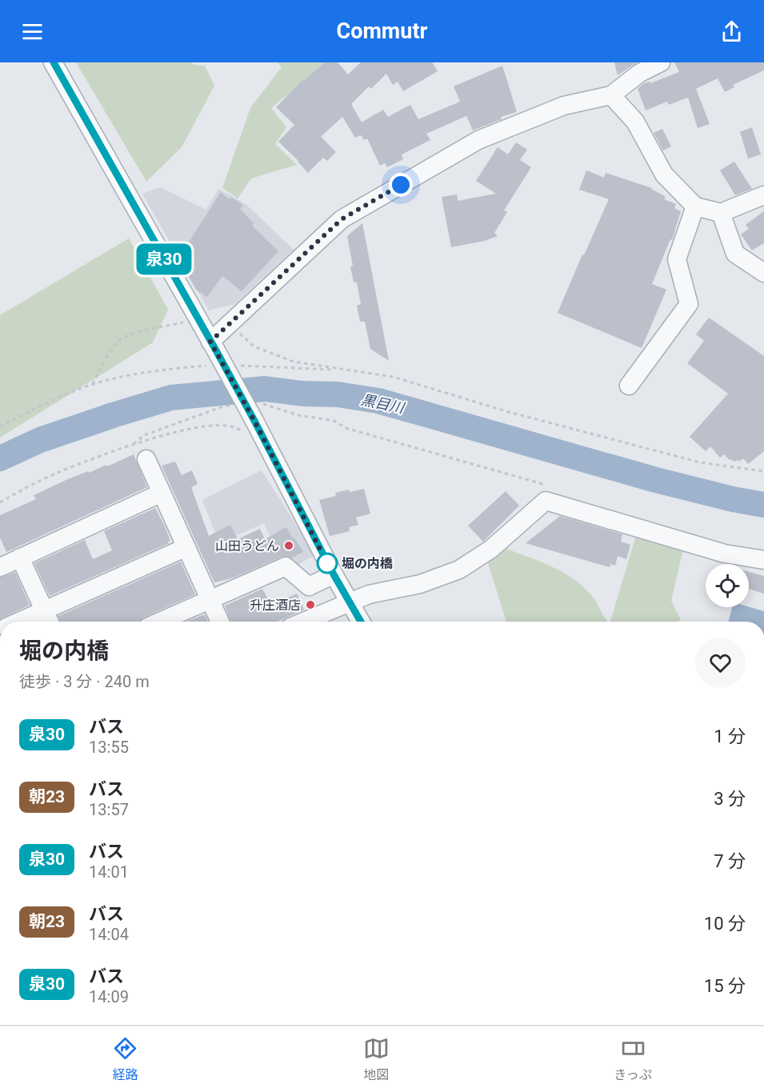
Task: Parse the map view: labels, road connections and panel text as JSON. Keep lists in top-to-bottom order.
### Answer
{
  "water": ["黒目川"],
  "places": ["山田うどん", "堀の内橋", "升庄酒店"],
  "lines": ["bus line 泉30"],
  "page": {
    "header": "Commutr",
    "on_map": "泉30",
    "heading": ["堀の内橋", "徒歩 · 3 分 · 240 m"],
    "list": [
      {
        "mark": "泉30",
        "name": "バス",
        "note": "13:55",
        "value": "1 分"
      },
      {
        "mark": "朝23",
        "name": "バス",
        "note": "13:57",
        "value": "3 分"
      },
      {
        "mark": "泉30",
        "name": "バス",
        "note": "14:01",
        "value": "7 分"
      },
      {
        "mark": "朝23",
        "name": "バス",
        "note": "14:04",
        "value": "10 分"
      },
      {
        "mark": "泉30",
        "name": "バス",
        "note": "14:09",
        "value": "15 分"
      }
    ],
    "tabs": ["経路", "地図", "きっぷ"]
  }
}
